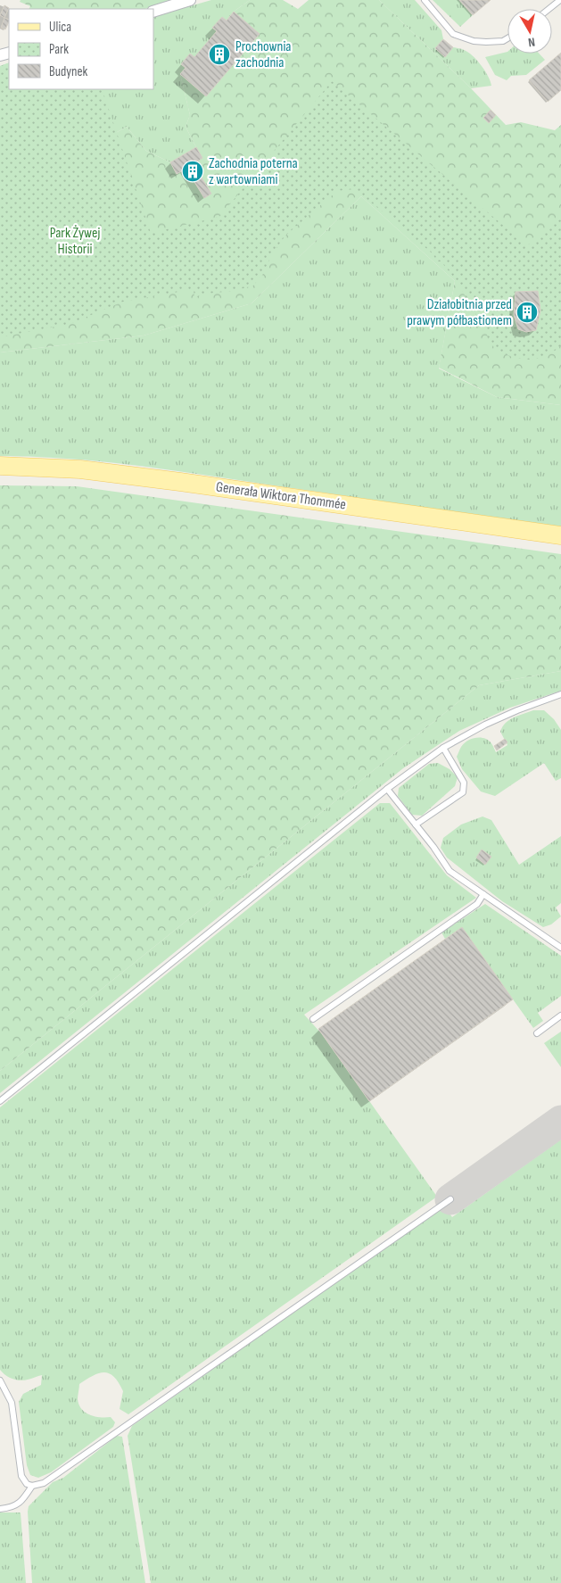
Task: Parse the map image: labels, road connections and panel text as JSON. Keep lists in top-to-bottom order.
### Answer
{
  "streets": {
    "main road": ["Generała Wiktora Thommée"]
  },
  "parks": ["Park Żywej Historii"],
  "places": {
    "building": ["Prochownia zachodnia", "Zachodnia poterna z wartowniami", "Działobitnia przed prawym półbastionem"]
  },
  "legend": ["Ulica", "Park", "Budynek"],
  "north": "bottom"
}
